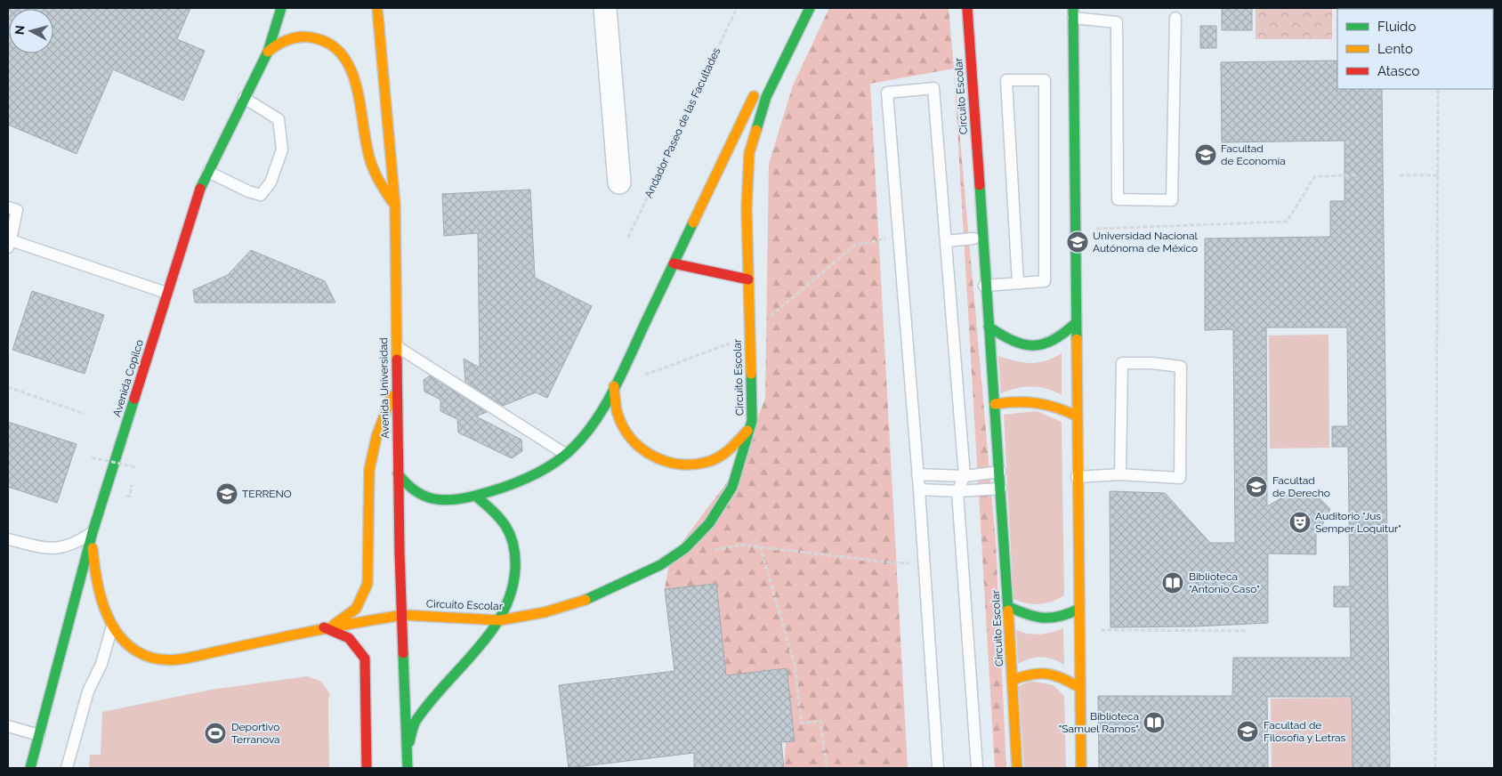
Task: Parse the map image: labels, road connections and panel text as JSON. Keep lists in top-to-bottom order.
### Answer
{
  "streets": {
    "street": ["Circuito Escolar", "Avenida Copilco", "Avenida Universidad"],
    "path": ["Andador Paseo de las Facultades"]
  },
  "crossings": [
    ["Circuito Escolar", "Avenida Universidad"]
  ],
  "places": {
    "school or university": [
      "Facultad de Economía",
      "Universidad Nacional Autónoma de México",
      "Facultad de Derecho",
      "TERRENO",
      "Facultad de Filosofía y Letras"
    ],
    "theatre": ["Auditorio \"Jus Semper Loquitur\""],
    "library": ["Biblioteca \"Antonio Caso\"", "Biblioteca \"Samuel Ramos\""],
    "sports": ["Deportivo Terranova"]
  },
  "legend": ["Fluido", "Lento", "Atasco"],
  "north": "left"
}
